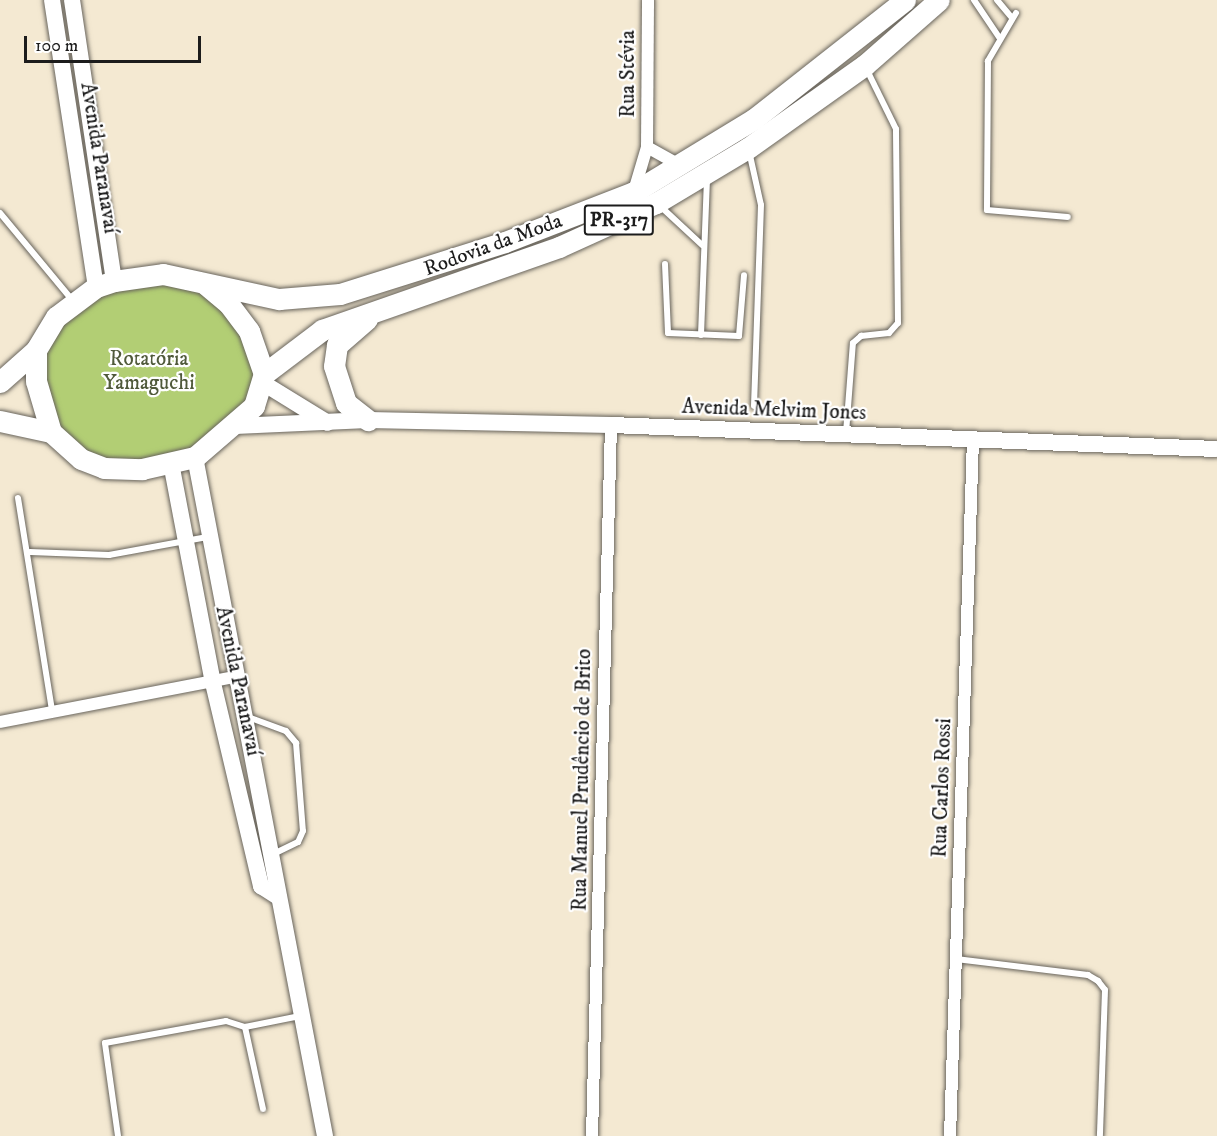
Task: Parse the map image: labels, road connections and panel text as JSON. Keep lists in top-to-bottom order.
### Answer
{
  "streets": {
    "highway": ["PR-317", "Rodovia da Moda"],
    "street": [
      "Rua Stévia",
      "Avenida Paranavaí",
      "Avenida Melvim Jones",
      "Rua Manuel Prudêncio de Brito",
      "Rua Carlos Rossi"
    ]
  },
  "crossings": [
    ["Rua Stévia", "Rodovia da Moda"],
    ["Avenida Paranavaí", "Rodovia da Moda"],
    ["Avenida Paranavaí", "Avenida Melvim Jones"],
    ["Rodovia da Moda", "Avenida Melvim Jones"],
    ["Avenida Melvim Jones", "Rua Manuel Prudêncio de Brito"],
    ["Avenida Melvim Jones", "Rua Carlos Rossi"]
  ],
  "parks": ["Rotatória Yamaguchi"],
  "scale_bar": "100 m"
}
